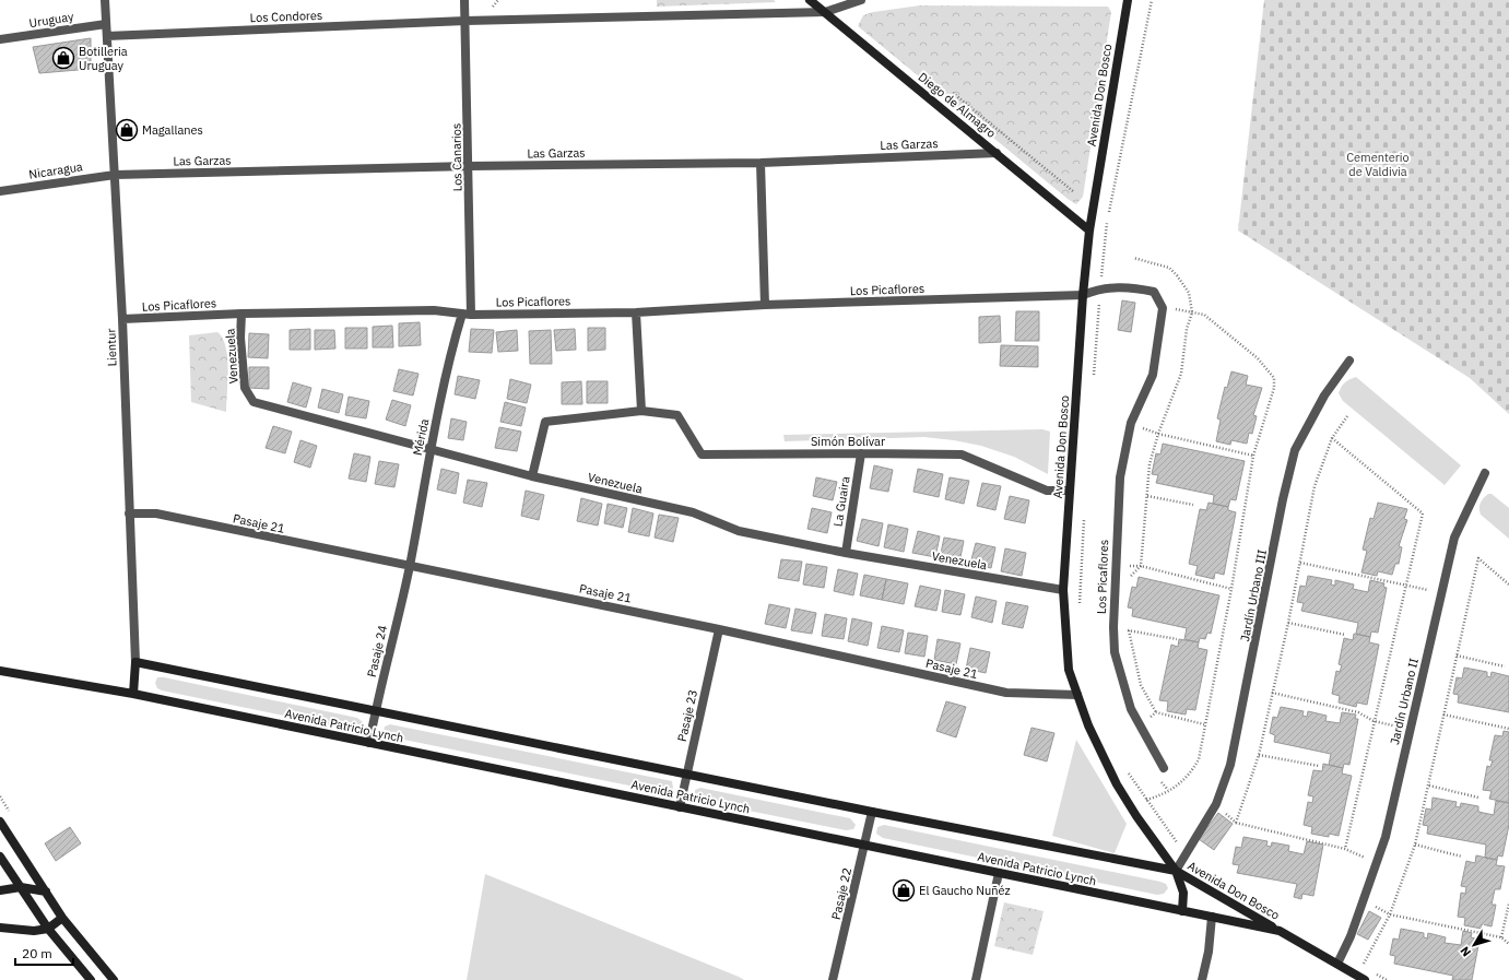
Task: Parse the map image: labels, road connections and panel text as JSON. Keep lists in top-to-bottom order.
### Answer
{
  "streets": {
    "street": [
      "Los Condores",
      "Uruguay",
      "Avenida Don Bosco",
      "Diego de Almagro",
      "Las Garzas",
      "Los Canarios",
      "Nicaragua",
      "Los Picaflores",
      "Lientur",
      "Venezuela",
      "Mérida",
      "Simón Bolívar",
      "La Guaira",
      "Pasaje 21",
      "Jardín Urbano III",
      "Pasaje 24",
      "Jardín Urbano II",
      "Pasaje 23",
      "Avenida Patricio Lynch",
      "Pasaje 22"
    ]
  },
  "crossings": [
    ["Los Condores", "Diego de Almagro"],
    ["Los Condores", "Los Canarios"],
    ["Los Condores", "Lientur"],
    ["Uruguay", "Lientur"],
    ["Avenida Don Bosco", "Diego de Almagro"],
    ["Avenida Don Bosco", "Los Picaflores"],
    ["Avenida Don Bosco", "Venezuela"],
    ["Avenida Don Bosco", "Simón Bolívar"],
    ["Avenida Don Bosco", "Pasaje 21"],
    ["Avenida Don Bosco", "Jardín Urbano III"],
    ["Avenida Don Bosco", "Avenida Patricio Lynch"],
    ["Diego de Almagro", "Las Garzas"],
    ["Las Garzas", "Los Canarios"],
    ["Las Garzas", "Nicaragua"],
    ["Las Garzas", "Lientur"],
    ["Los Canarios", "Los Picaflores"],
    ["Los Canarios", "Mérida"],
    ["Nicaragua", "Lientur"],
    ["Los Picaflores", "Lientur"],
    ["Los Picaflores", "Venezuela"],
    ["Los Picaflores", "Mérida"],
    ["Lientur", "Pasaje 21"],
    ["Lientur", "Avenida Patricio Lynch"],
    ["Venezuela", "Mérida"],
    ["Venezuela", "Simón Bolívar"],
    ["Venezuela", "La Guaira"],
    ["Mérida", "Pasaje 21"],
    ["Mérida", "Pasaje 24"],
    ["Simón Bolívar", "La Guaira"],
    ["Pasaje 21", "Pasaje 24"],
    ["Pasaje 21", "Pasaje 23"],
    ["Jardín Urbano III", "Avenida Patricio Lynch"],
    ["Pasaje 24", "Avenida Patricio Lynch"],
    ["Jardín Urbano II", "Avenida Patricio Lynch"],
    ["Pasaje 23", "Avenida Patricio Lynch"],
    ["Avenida Patricio Lynch", "Pasaje 22"]
  ],
  "parks": ["Cementerio de Valdivia"],
  "places": {
    "shop": ["Botilleria Uruguay", "Magallanes", "El Gaucho Nuñéz"]
  },
  "scale_bar": "20 m",
  "north": "bottom left"
}
